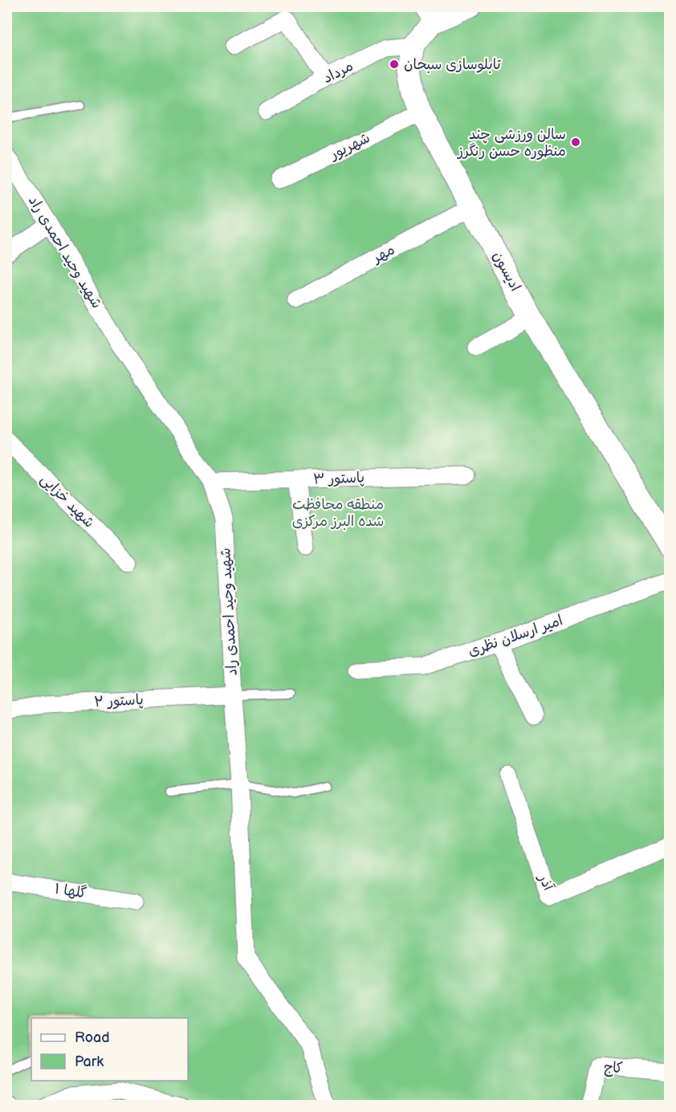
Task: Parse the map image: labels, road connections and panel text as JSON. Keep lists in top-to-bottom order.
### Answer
{
  "streets": {
    "street": [
      "مرداد",
      "شهریور",
      "شهید وحید احمدی راد",
      "مهر",
      "ادیسون",
      "پاستور ۳",
      "شهید خزایی",
      "امیر ارسلان نظری",
      "پاستور ۲",
      "آذر",
      "گلها ۱",
      "کاج"
    ]
  },
  "crossings": [
    ["مرداد", "ادیسون"],
    ["شهریور", "ادیسون"],
    ["شهید وحید احمدی راد", "پاستور ۳"],
    ["شهید وحید احمدی راد", "پاستور ۲"],
    ["مهر", "ادیسون"]
  ],
  "parks": ["منطقه محافظت شده البرز مرکزی"],
  "places": ["تابلوسازی سبحان", "سالن ورزشی چند منظوره حسن رنگرز"],
  "legend": ["Road", "Park"]
}
